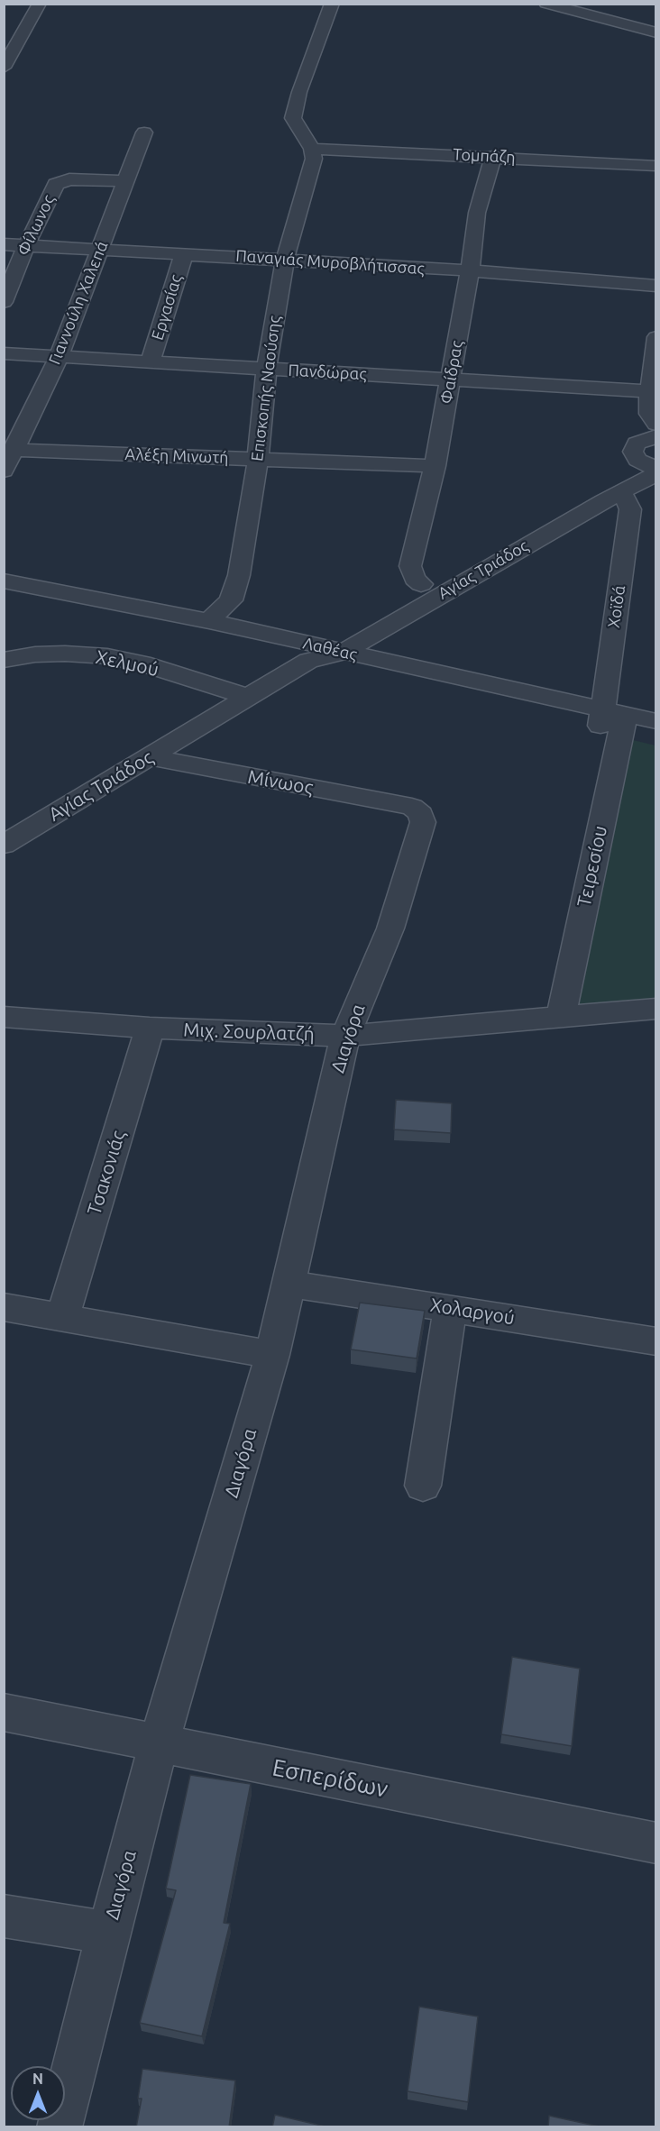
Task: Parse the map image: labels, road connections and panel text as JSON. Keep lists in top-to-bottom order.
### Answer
{
  "streets": {
    "street": [
      "Τομπάζη",
      "Φίλωνος",
      "Παναγιάς Μυροβλήτισσας",
      "Γιαννούλη Χαλεπά",
      "Εργασίας",
      "Πανδώρας",
      "Φαίδρας",
      "Επισκοπής Ναούσης",
      "Αλέξη Μινωτή",
      "Αγίας Τριάδος",
      "Χοϊδά",
      "Λαθέας",
      "Χελμού",
      "Μίνωος",
      "Τειρεσίου",
      "Μιχ. Σουρλατζή",
      "Διαγόρα",
      "Τσακονιάς",
      "Χολαργού",
      "Εσπερίδων"
    ]
  },
  "crossings": [
    ["Τομπάζη", "Φαίδρας"],
    ["Τομπάζη", "Επισκοπής Ναούσης"],
    ["Φίλωνος", "Παναγιάς Μυροβλήτισσας"],
    ["Φίλωνος", "Γιαννούλη Χαλεπά"],
    ["Παναγιάς Μυροβλήτισσας", "Γιαννούλη Χαλεπά"],
    ["Παναγιάς Μυροβλήτισσας", "Εργασίας"],
    ["Παναγιάς Μυροβλήτισσας", "Φαίδρας"],
    ["Παναγιάς Μυροβλήτισσας", "Επισκοπής Ναούσης"],
    ["Γιαννούλη Χαλεπά", "Πανδώρας"],
    ["Γιαννούλη Χαλεπά", "Αλέξη Μινωτή"],
    ["Εργασίας", "Πανδώρας"],
    ["Πανδώρας", "Φαίδρας"],
    ["Πανδώρας", "Επισκοπής Ναούσης"],
    ["Φαίδρας", "Αλέξη Μινωτή"],
    ["Φαίδρας", "Αγίας Τριάδος"],
    ["Επισκοπής Ναούσης", "Αλέξη Μινωτή"],
    ["Επισκοπής Ναούσης", "Λαθέας"],
    ["Αγίας Τριάδος", "Χοϊδά"],
    ["Αγίας Τριάδος", "Λαθέας"],
    ["Αγίας Τριάδος", "Χελμού"],
    ["Αγίας Τριάδος", "Μίνωος"],
    ["Χοϊδά", "Λαθέας"],
    ["Χοϊδά", "Τειρεσίου"],
    ["Λαθέας", "Τειρεσίου"],
    ["Μίνωος", "Διαγόρα"],
    ["Τειρεσίου", "Μιχ. Σουρλατζή"],
    ["Μιχ. Σουρλατζή", "Διαγόρα"],
    ["Μιχ. Σουρλατζή", "Τσακονιάς"],
    ["Διαγόρα", "Χολαργού"],
    ["Διαγόρα", "Εσπερίδων"]
  ],
  "north": "top"
}
